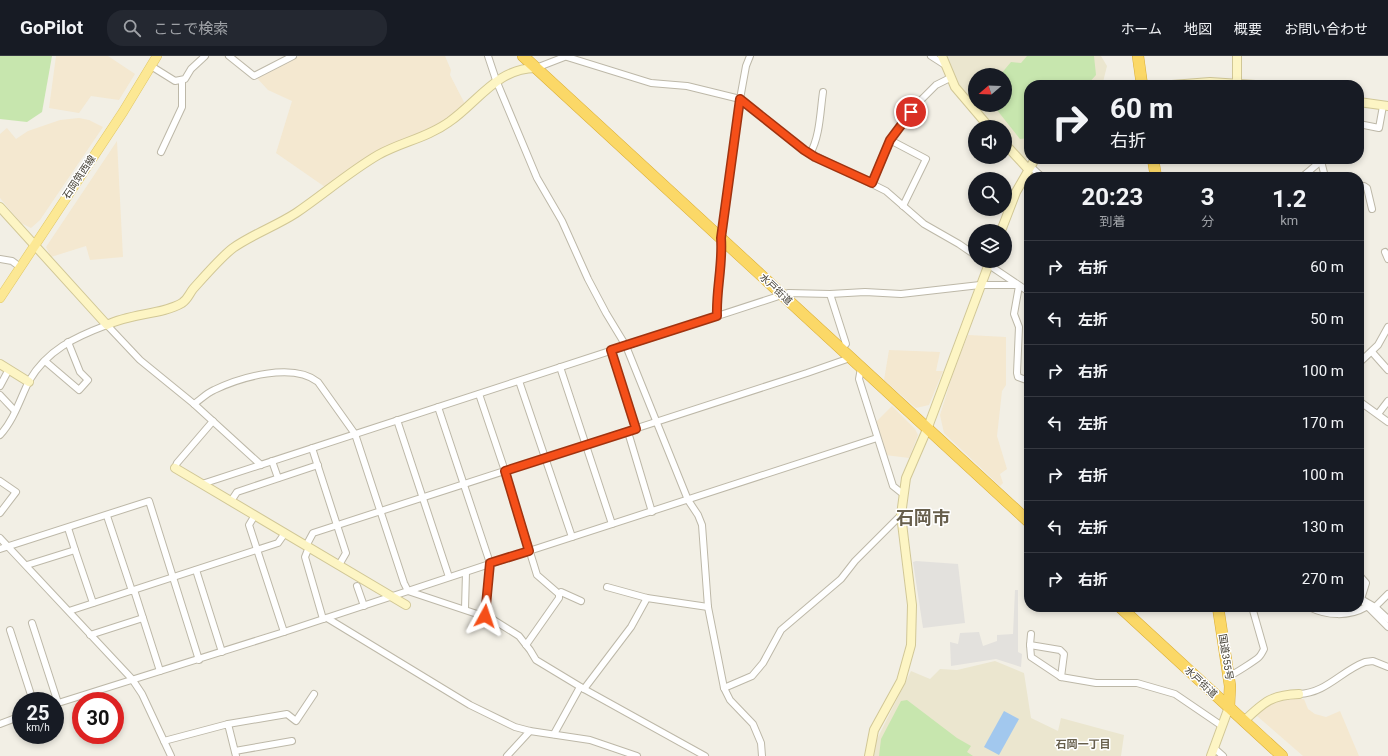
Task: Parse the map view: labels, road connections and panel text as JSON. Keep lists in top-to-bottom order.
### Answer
{
  "streets": {
    "highway": ["水戸街道", "国道355号"],
    "main road": ["石岡筑西線"]
  },
  "crossings": [
    ["水戸街道", "国道355号"]
  ],
  "districts": ["石岡市", "石岡一丁目"],
  "north": "left",
  "page": {
    "header": "GoPilot",
    "search": "ここで検索",
    "nav": [
      "ホーム",
      "地図",
      "概要",
      "お問い合わせ"
    ],
    "turn": ["60 m", "右折"],
    "eta": [
      "20:23",
      "到着",
      "3",
      "分",
      "1.2",
      "km"
    ],
    "list": [
      {
        "name": "右折",
        "value": "60 m"
      },
      {
        "name": "左折",
        "value": "50 m"
      },
      {
        "name": "右折",
        "value": "100 m"
      },
      {
        "name": "左折",
        "value": "170 m"
      },
      {
        "name": "右折",
        "value": "100 m"
      },
      {
        "name": "左折",
        "value": "130 m"
      },
      {
        "name": "右折",
        "value": "270 m"
      }
    ],
    "speed": "25 km/h",
    "limit": "30"
  }
}
